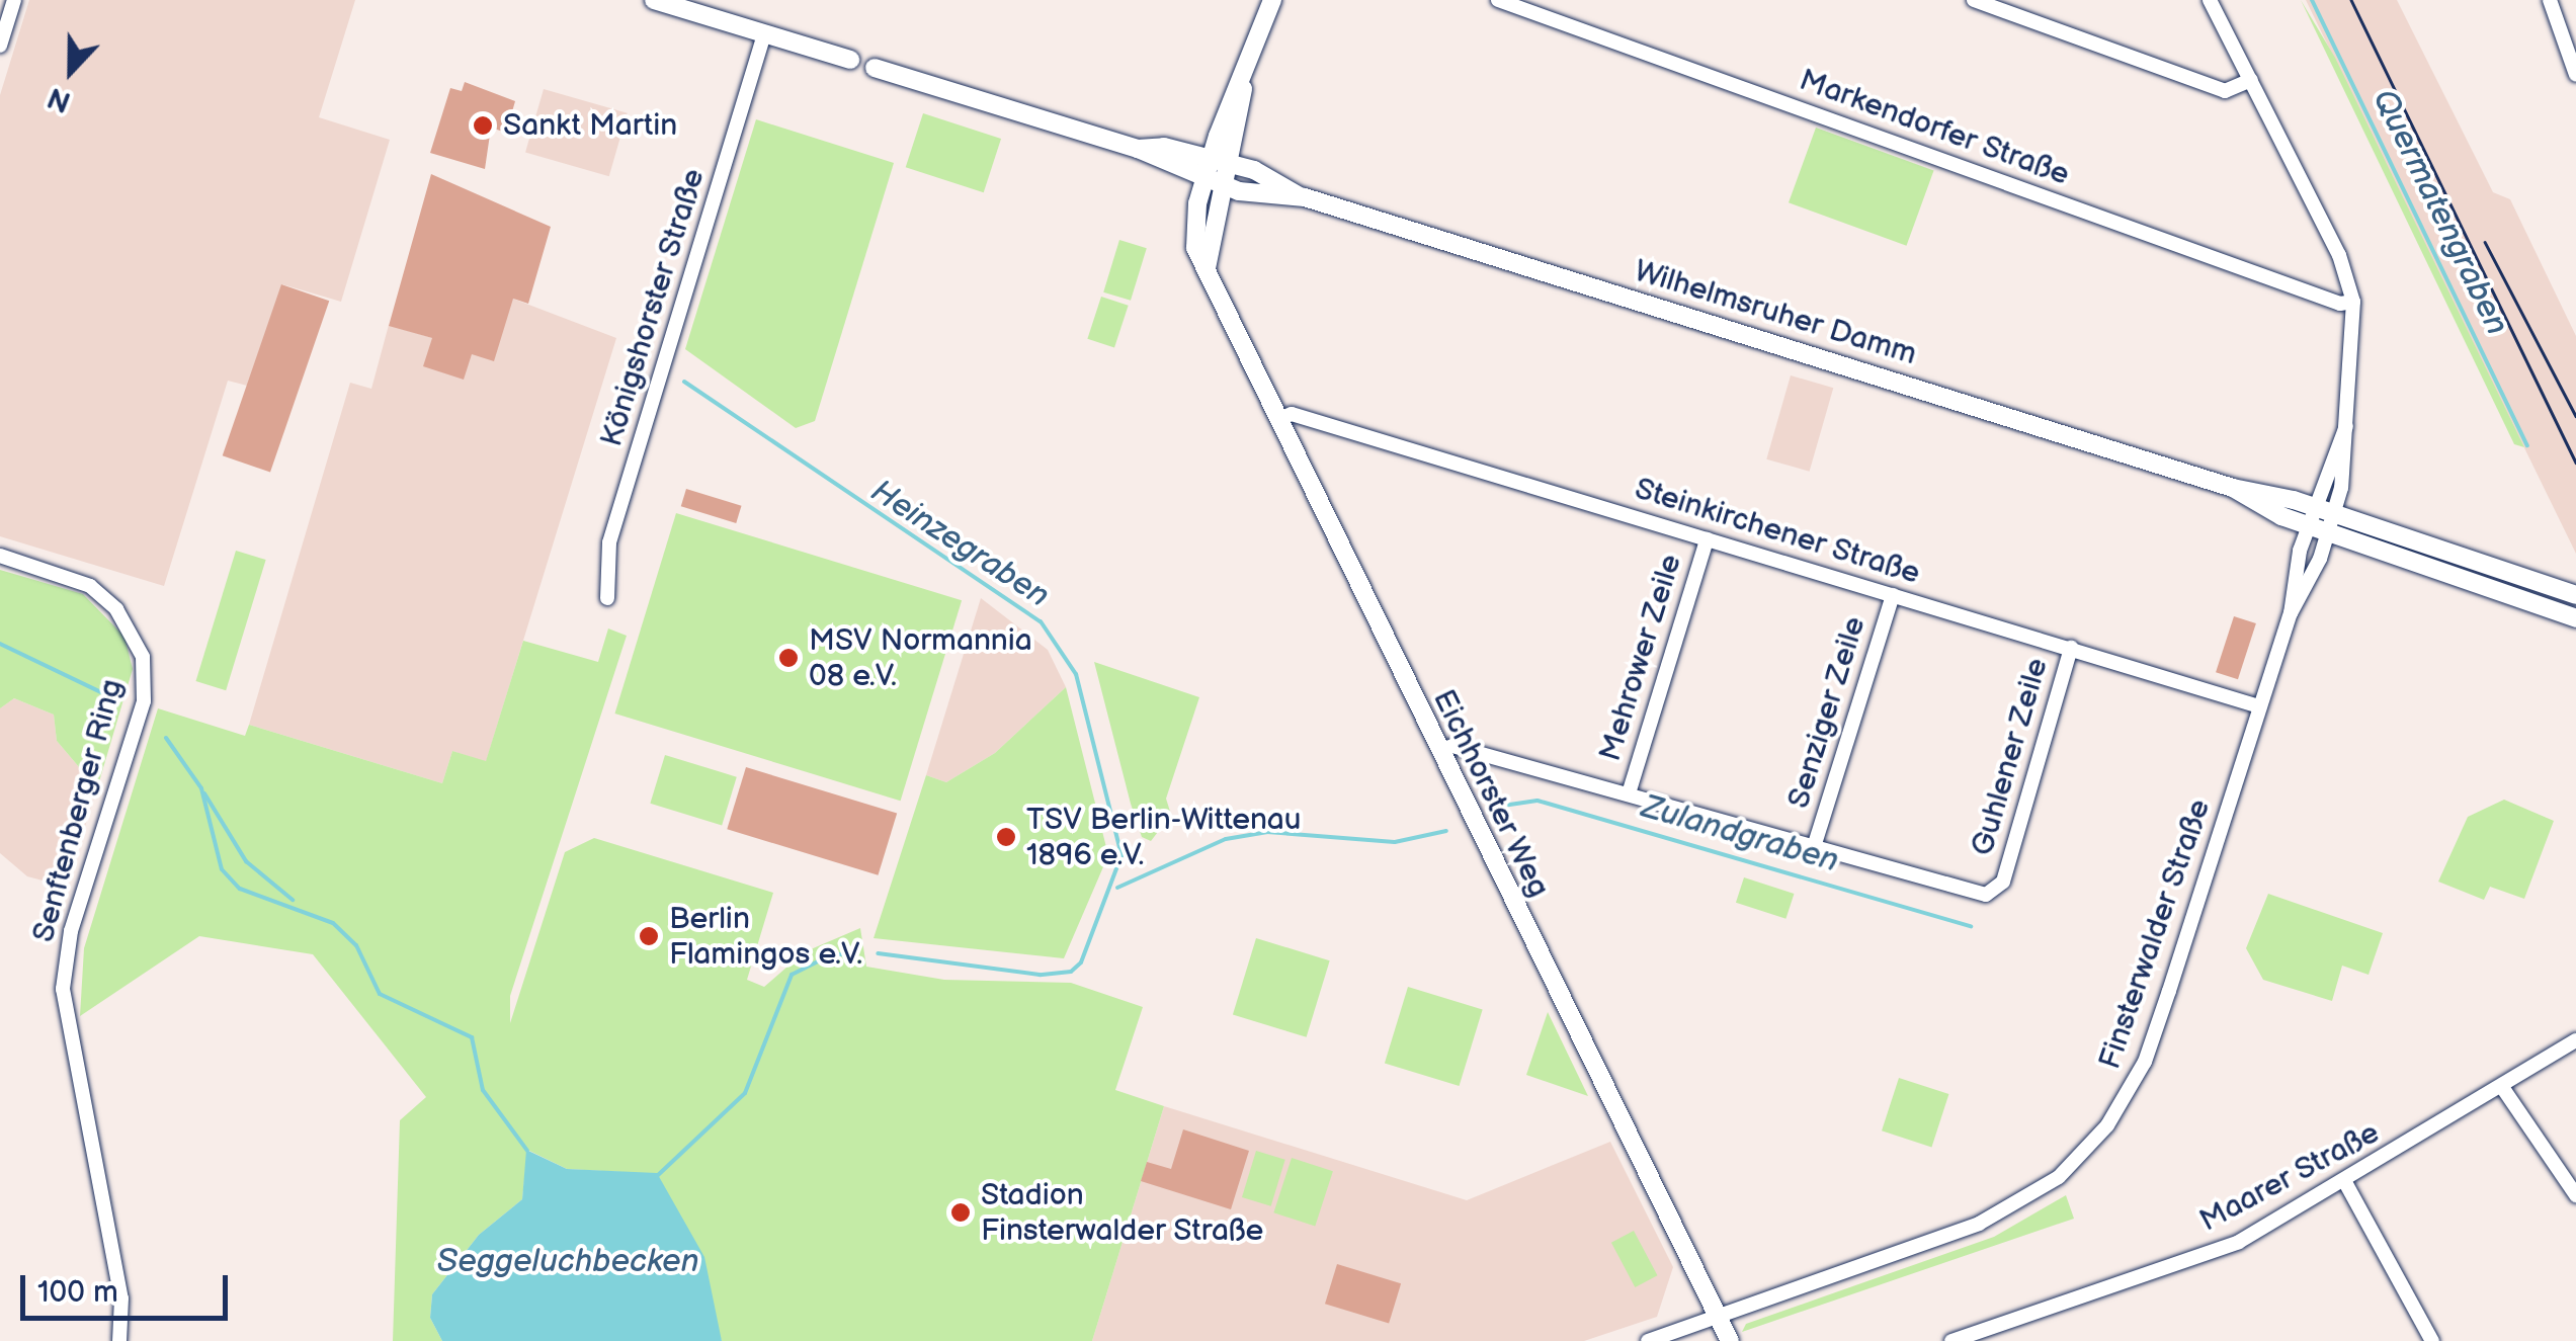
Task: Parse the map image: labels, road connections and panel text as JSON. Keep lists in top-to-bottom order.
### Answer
{
  "streets": {
    "main road": ["Wilhelmsruher Damm", "Eichhorster Weg"],
    "street": [
      "Markendorfer Straße",
      "Königshorster Straße",
      "Steinkirchener Straße",
      "Mehrower Zeile",
      "Senziger Zeile",
      "Guhlener Zeile",
      "Senftenberger Ring",
      "Finsterwalder Straße",
      "Maarer Straße"
    ]
  },
  "crossings": [
    ["Wilhelmsruher Damm", "Eichhorster Weg"],
    ["Wilhelmsruher Damm", "Finsterwalder Straße"],
    ["Steinkirchener Straße", "Mehrower Zeile"],
    ["Steinkirchener Straße", "Senziger Zeile"],
    ["Steinkirchener Straße", "Guhlener Zeile"],
    ["Steinkirchener Straße", "Eichhorster Weg"],
    ["Steinkirchener Straße", "Finsterwalder Straße"],
    ["Senziger Zeile", "Guhlener Zeile"],
    ["Eichhorster Weg", "Finsterwalder Straße"]
  ],
  "water": [
    "Quermatengraben",
    "Heinzegraben",
    "Zulandgraben",
    "Seggeluchbecken"
  ],
  "places": [
    "Sankt Martin",
    "MSV Normannia 08 e.V.",
    "TSV Berlin-Wittenau 1896 e.V.",
    "Berlin Flamingos e.V.",
    "Stadion Finsterwalder Straße"
  ],
  "scale_bar": "100 m",
  "north": "bottom"
}
